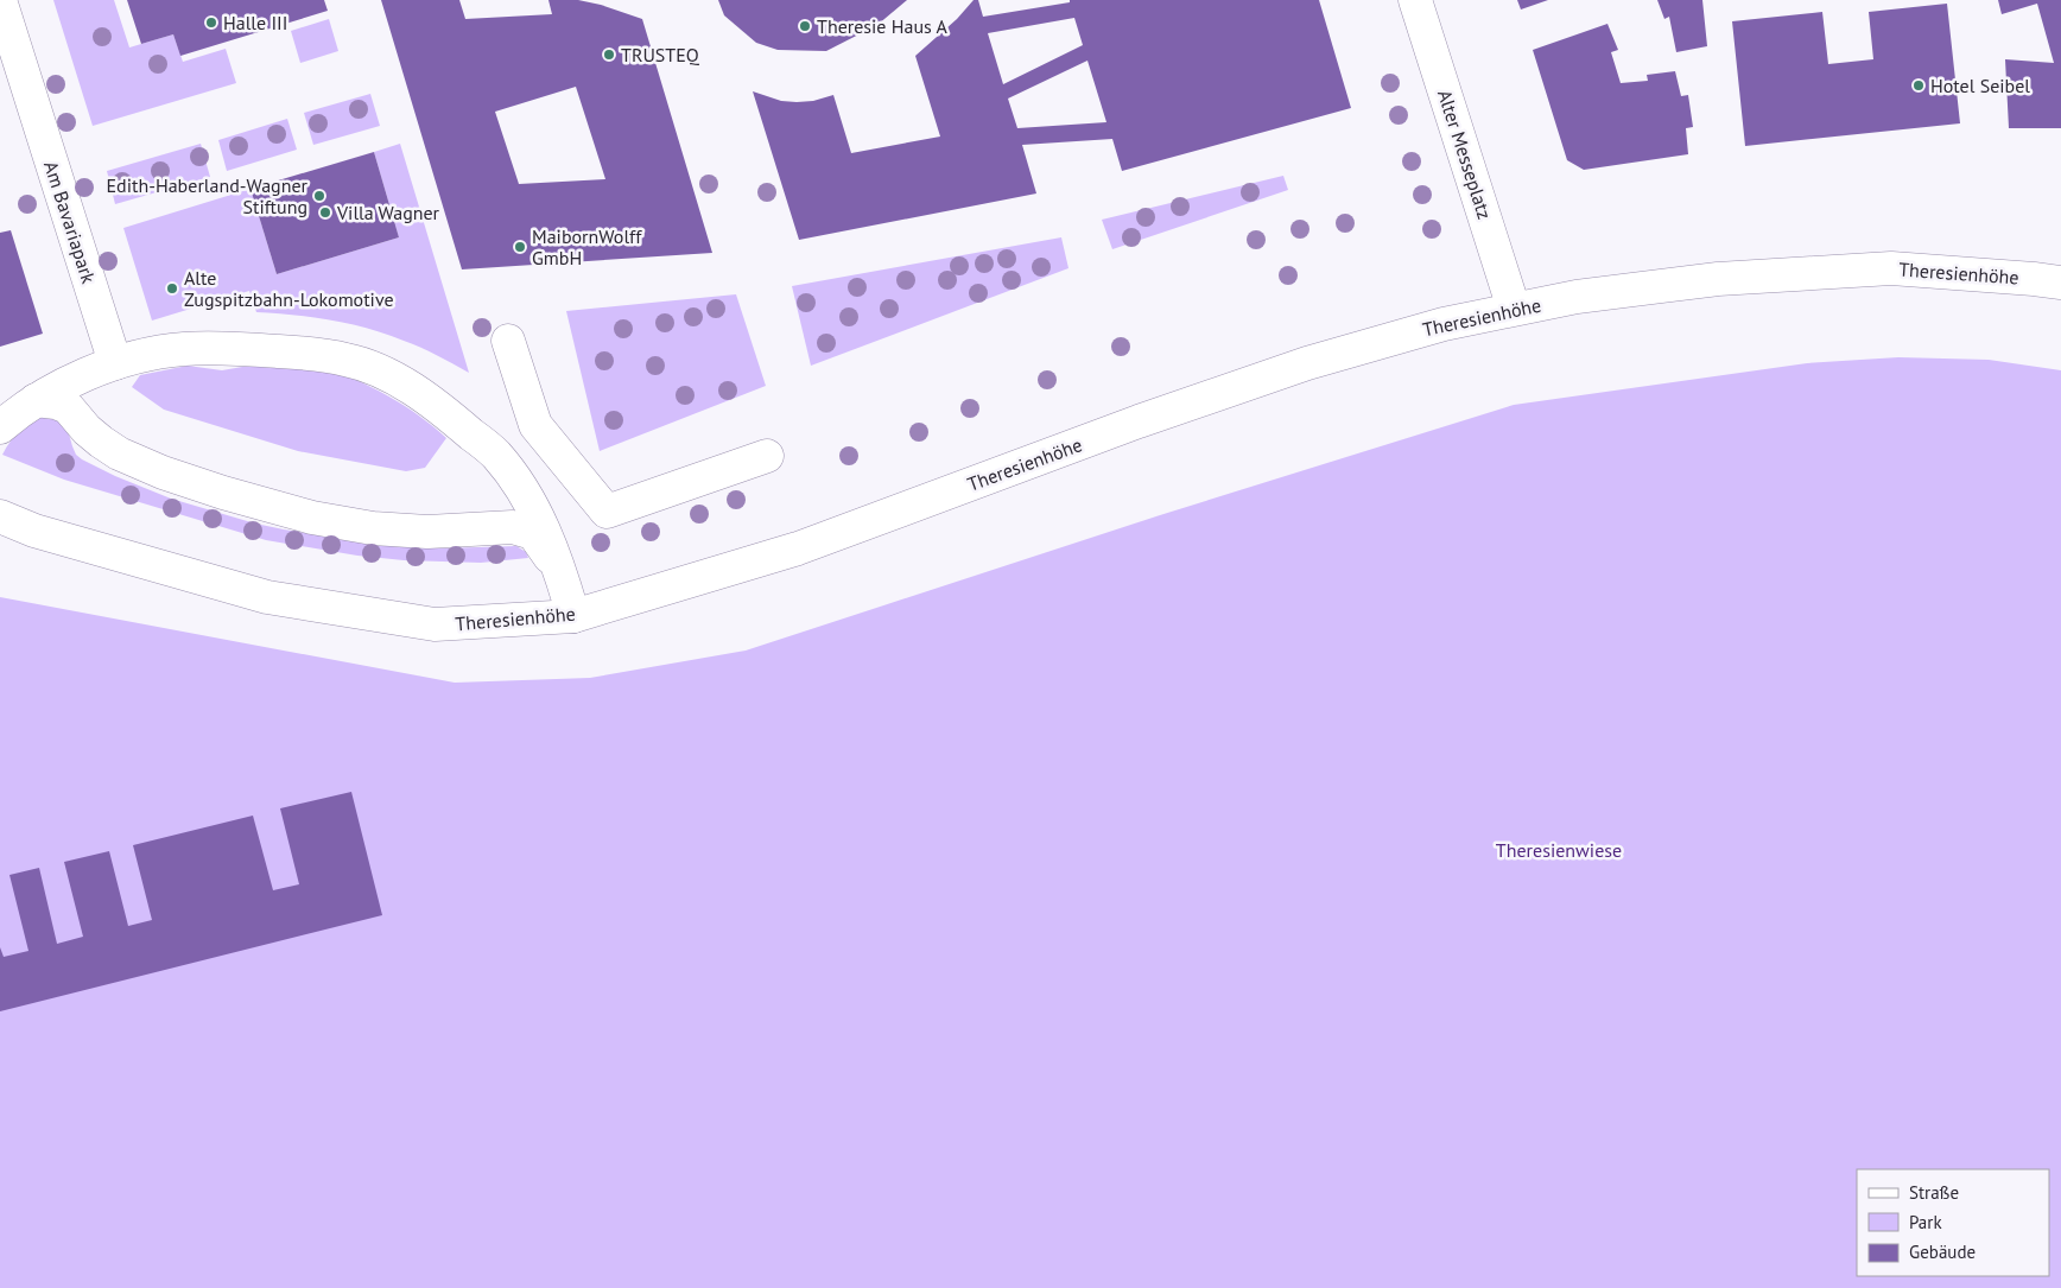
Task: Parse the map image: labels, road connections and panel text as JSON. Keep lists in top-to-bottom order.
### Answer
{
  "streets": {
    "main road": ["Alter Messeplatz", "Am Bavariapark", "Theresienhöhe"]
  },
  "crossings": [
    ["Alter Messeplatz", "Theresienhöhe"]
  ],
  "parks": ["Theresienwiese"],
  "places": [
    "Halle III",
    "Theresie Haus A",
    "TRUSTEQ",
    "Hotel Seibel",
    "Edith-Haberland-Wagner Stiftung",
    "Villa Wagner",
    "MaibornWolff GmbH",
    "Alte Zugspitzbahn-Lokomotive"
  ],
  "legend": ["Straße", "Park", "Gebäude"]
}
